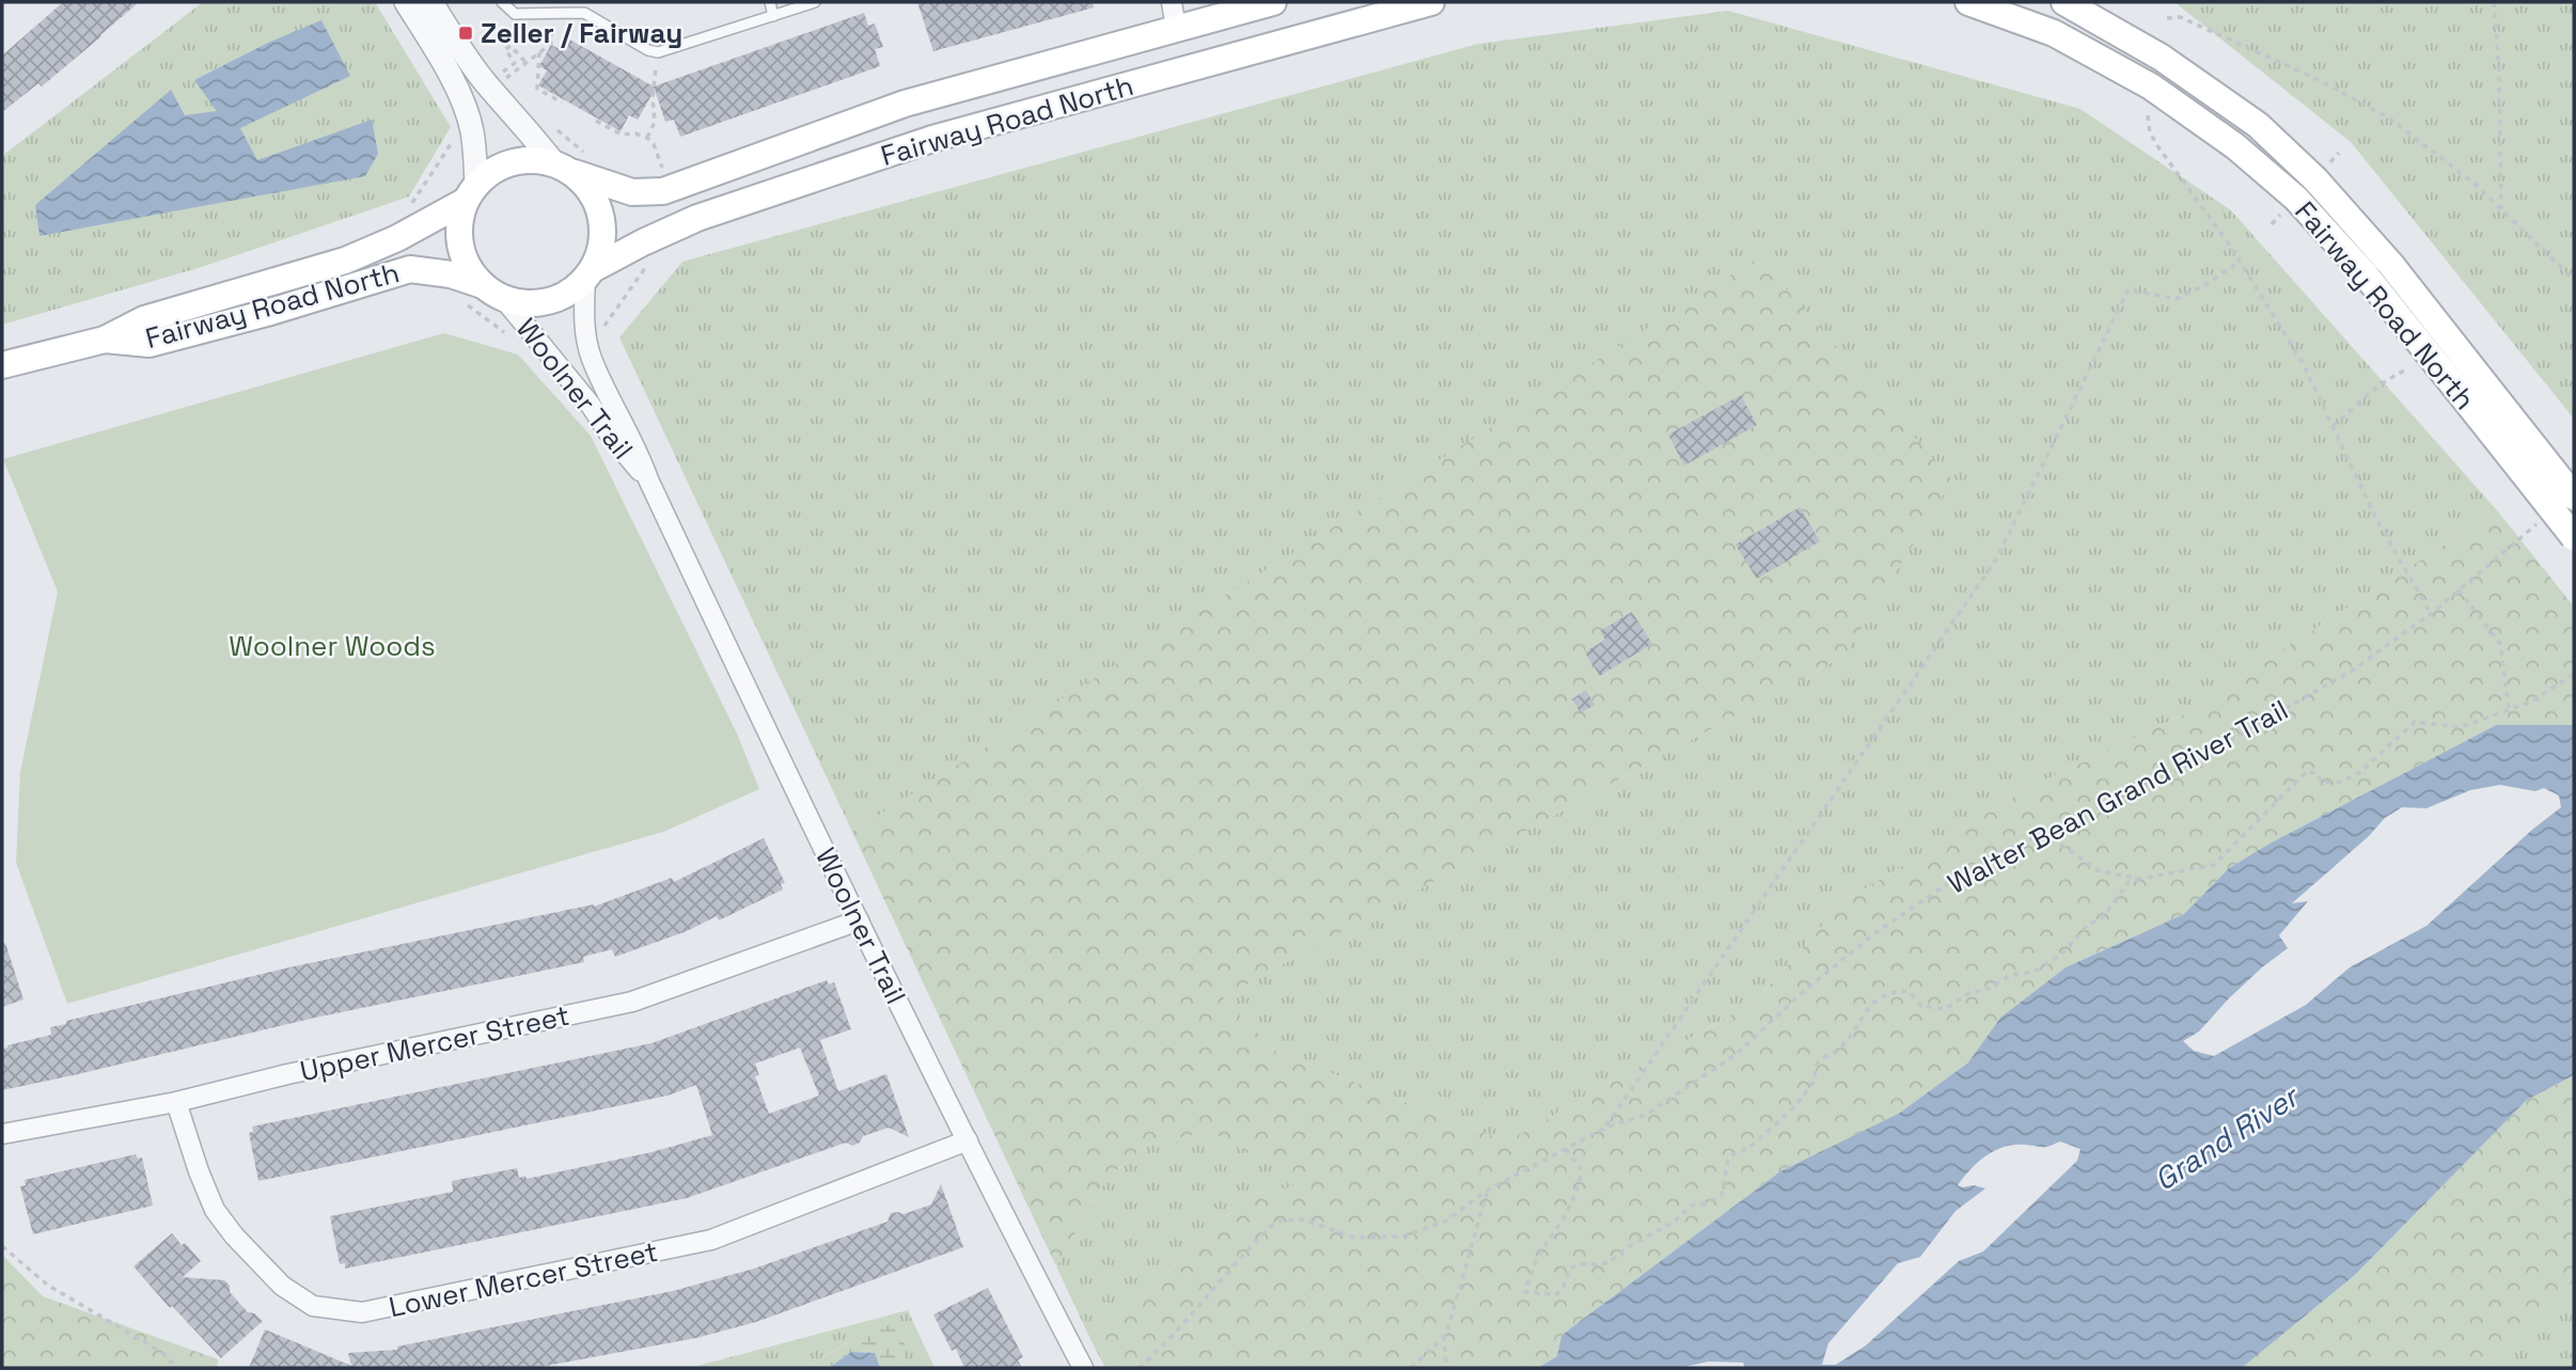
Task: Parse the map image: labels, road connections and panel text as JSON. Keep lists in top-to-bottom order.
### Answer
{
  "streets": {
    "main road": ["Fairway Road North"],
    "street": ["Woolner Trail", "Upper Mercer Street", "Lower Mercer Street"],
    "path": ["Walter Bean Grand River Trail"]
  },
  "crossings": [
    ["Fairway Road North", "Woolner Trail"],
    ["Woolner Trail", "Upper Mercer Street"],
    ["Woolner Trail", "Lower Mercer Street"],
    ["Upper Mercer Street", "Lower Mercer Street"]
  ],
  "water": ["Grand River"],
  "parks": ["Woolner Woods"],
  "places": {
    "transit": ["Zeller / Fairway"]
  }
}
